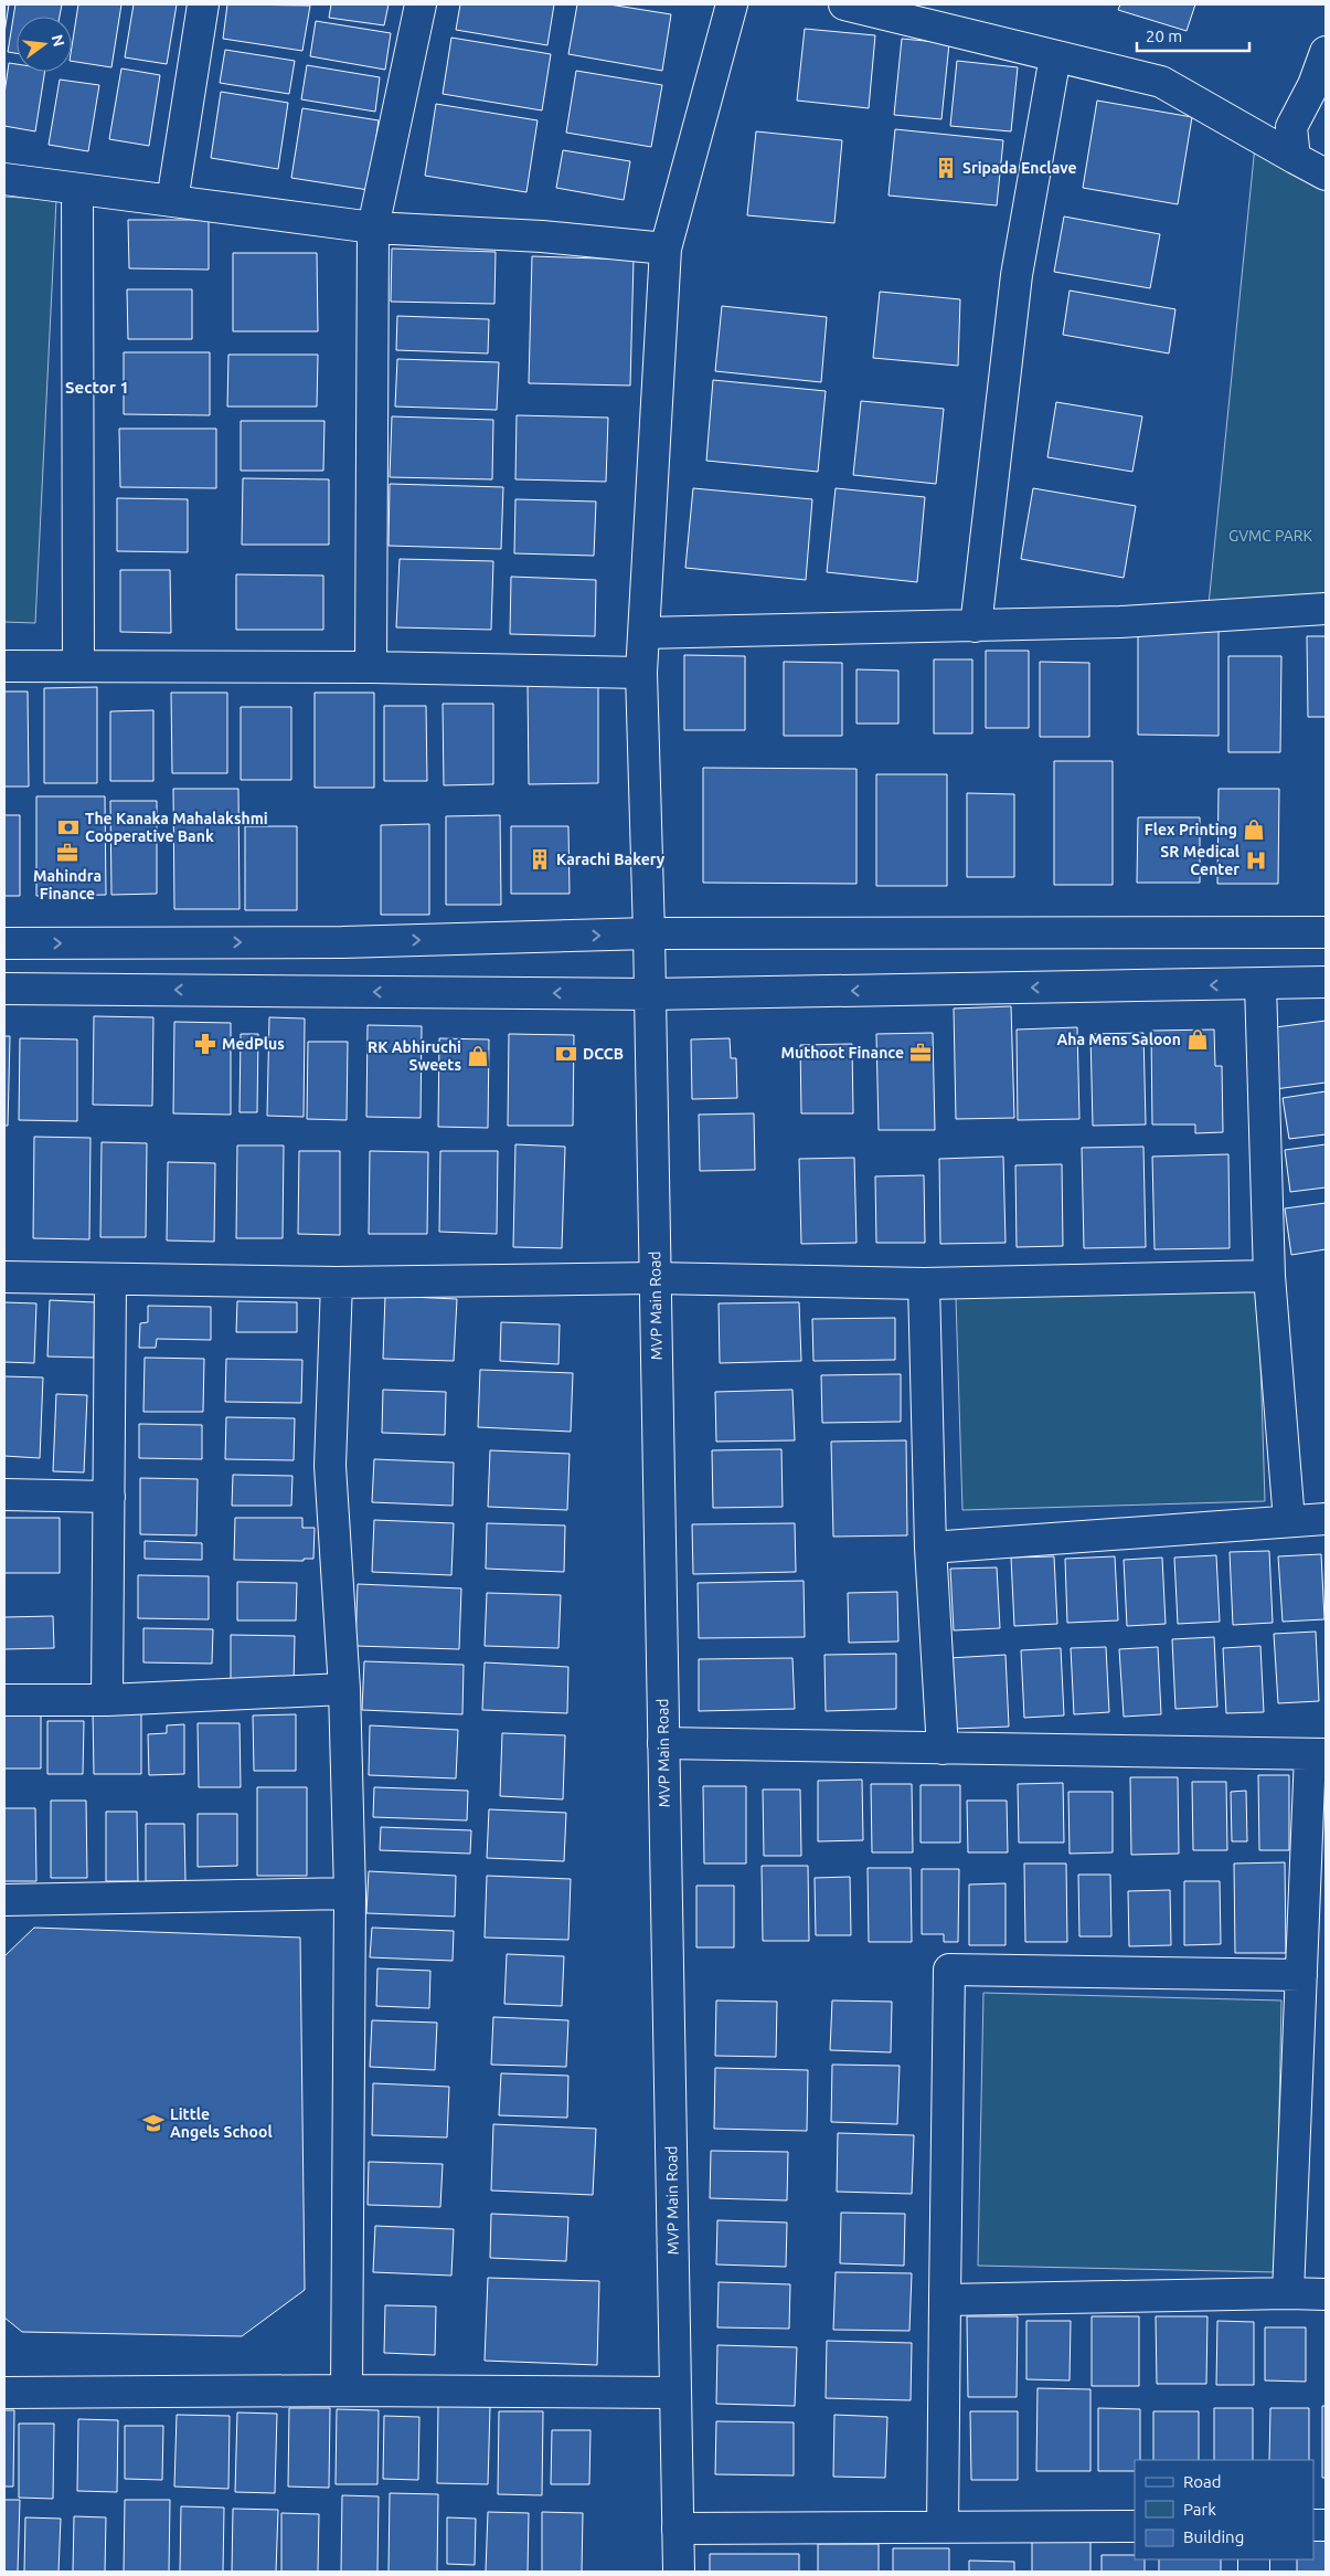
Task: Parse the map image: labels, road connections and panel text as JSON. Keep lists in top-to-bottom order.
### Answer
{
  "streets": {
    "street": ["MVP Main Road"]
  },
  "districts": ["Sector 1"],
  "parks": ["GVMC PARK"],
  "places": {
    "building": ["Sripada Enclave", "Karachi Bakery"],
    "bank": ["The Kanaka Mahalakshmi Cooperative Bank", "DCCB"],
    "shop": ["Flex Printing", "Aha Mens Saloon", "RK Abhiruchi Sweets"],
    "office": ["Mahindra Finance", "Muthoot Finance"],
    "hospital": ["SR Medical Center"],
    "pharmacy": ["MedPlus"],
    "school or university": ["Little Angels School"]
  },
  "legend": ["Road", "Park", "Building"],
  "scale_bar": "20 m",
  "north": "right"
}
